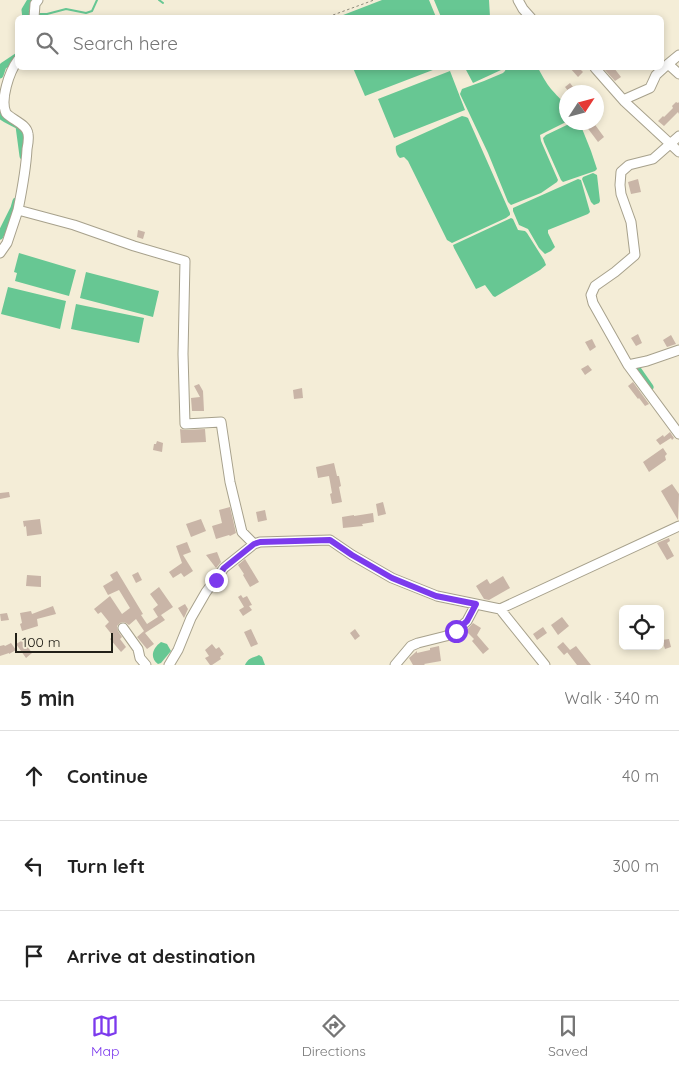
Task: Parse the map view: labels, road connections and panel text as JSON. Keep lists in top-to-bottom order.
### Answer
{
  "scale_bar": "100 m",
  "north": "top right",
  "page": {
    "search": "Search here",
    "scale": "100 m",
    "heading": ["5 min", "Walk · 340 m"],
    "list": [
      ["Continue", "40 m"],
      ["Turn left", "300 m"],
      "Arrive at destination"
    ],
    "nav": ["Map", "Directions", "Saved"]
  }
}
